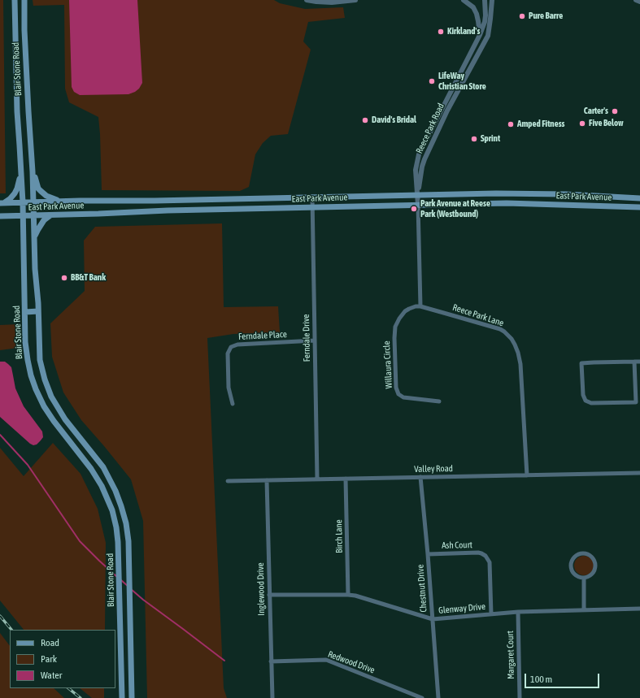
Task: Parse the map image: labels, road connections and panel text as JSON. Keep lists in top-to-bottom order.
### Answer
{
  "streets": {
    "main road": ["Blair Stone Road", "East Park Avenue"],
    "street": [
      "Reece Park Road",
      "Reece Park Lane",
      "Ferndale Place",
      "Ferndale Drive",
      "Willaura Circle",
      "Valley Road",
      "Birch Lane",
      "Ash Court",
      "Chestnut Drive",
      "Inglewood Drive",
      "Glenway Drive",
      "Margaret Court",
      "Redwood Drive"
    ]
  },
  "crossings": [
    ["Blair Stone Road", "East Park Avenue"],
    ["Reece Park Road", "East Park Avenue"],
    ["East Park Avenue", "Ferndale Drive"],
    ["Reece Park Lane", "Willaura Circle"],
    ["Reece Park Lane", "Valley Road"],
    ["Ferndale Place", "Ferndale Drive"],
    ["Ferndale Drive", "Valley Road"],
    ["Valley Road", "Birch Lane"],
    ["Valley Road", "Chestnut Drive"],
    ["Valley Road", "Inglewood Drive"],
    ["Birch Lane", "Glenway Drive"],
    ["Ash Court", "Chestnut Drive"],
    ["Ash Court", "Glenway Drive"],
    ["Chestnut Drive", "Glenway Drive"],
    ["Inglewood Drive", "Glenway Drive"],
    ["Inglewood Drive", "Redwood Drive"],
    ["Glenway Drive", "Margaret Court"]
  ],
  "places": [
    "Pure Barre",
    "Kirkland's",
    "LifeWay Christian Store",
    "Carter's",
    "David's Bridal",
    "Five Below",
    "Amped Fitness",
    "Sprint",
    "Park Avenue at Reese Park (Westbound)",
    "BB&T Bank"
  ],
  "legend": ["Road", "Park", "Water"],
  "scale_bar": "100 m"
}
